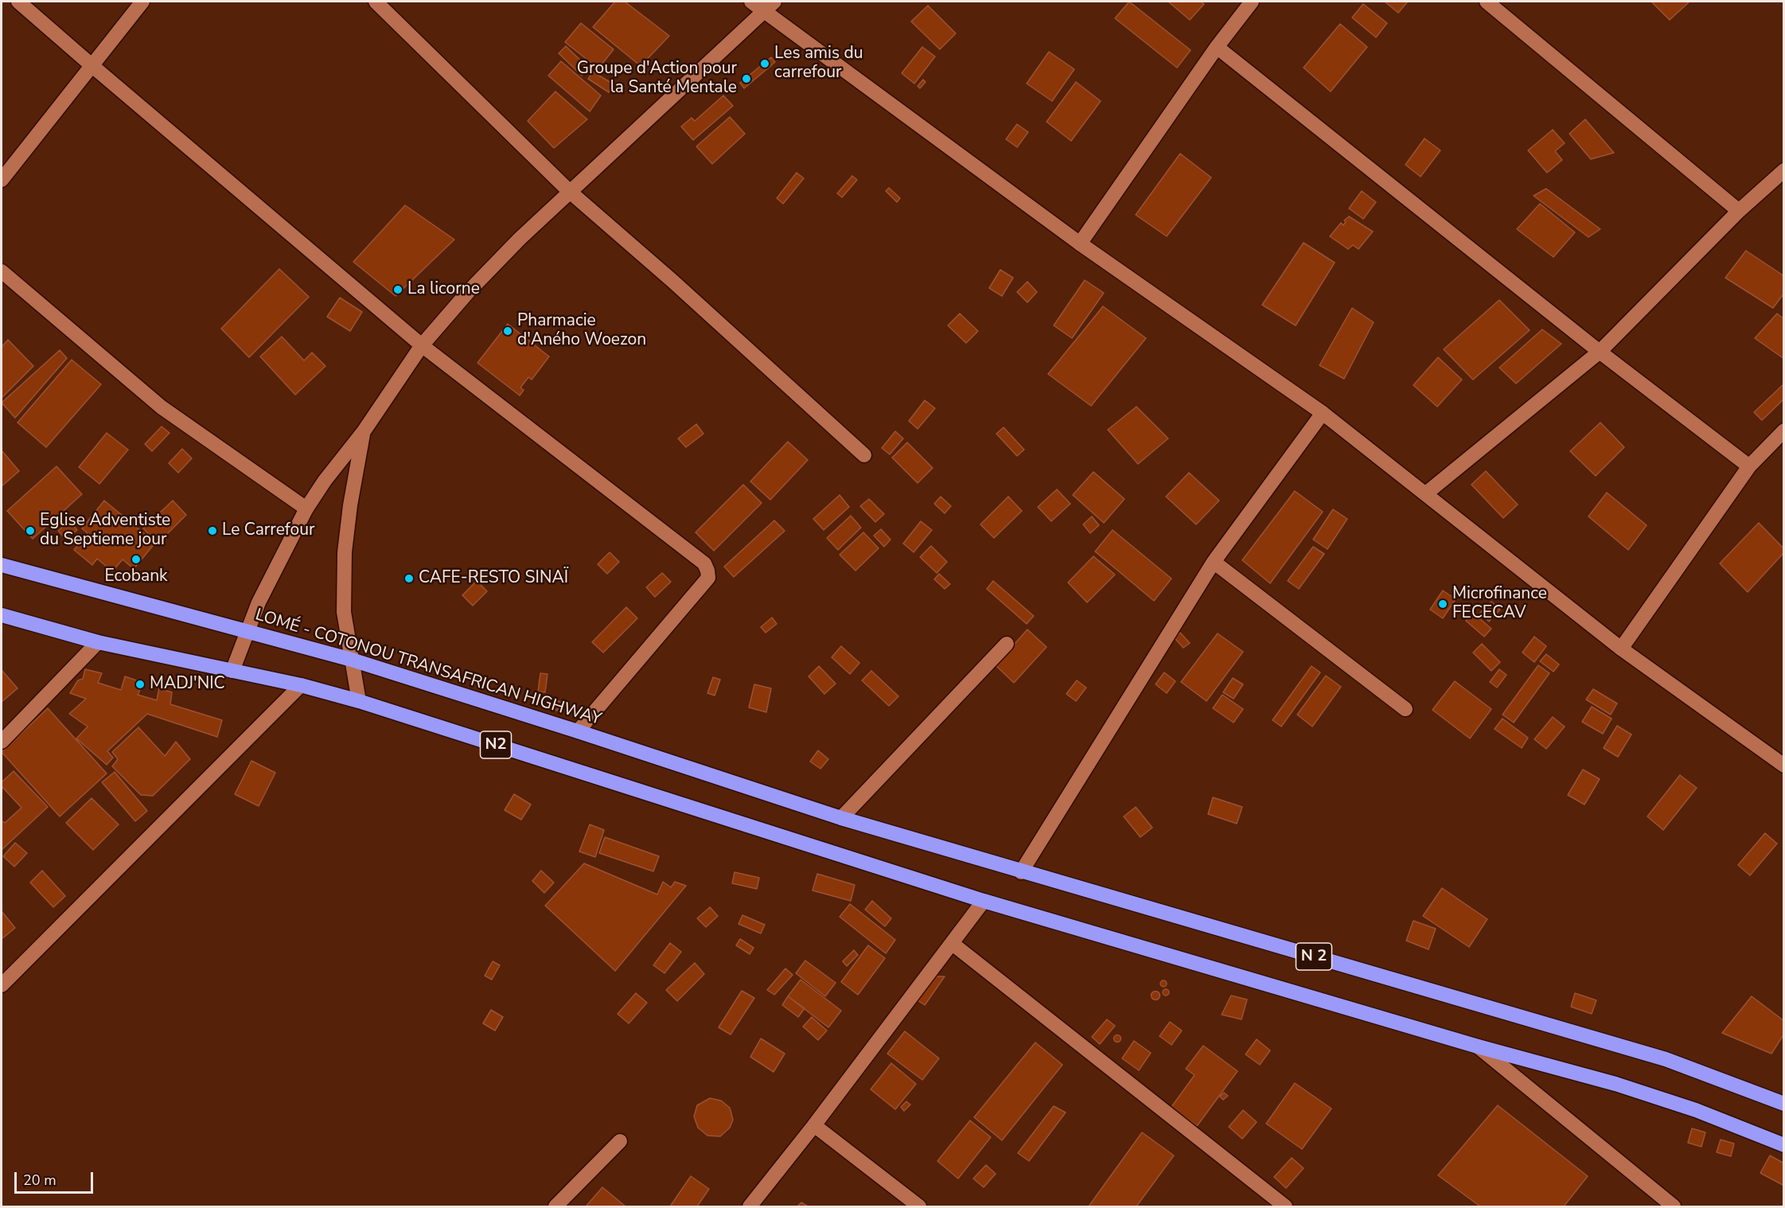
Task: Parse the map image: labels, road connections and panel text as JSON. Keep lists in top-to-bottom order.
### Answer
{
  "streets": {
    "highway": ["LOMÉ - COTONOU TRANSAFRICAN HIGHWAY", "N2", "N 2"]
  },
  "crossings": [
    ["LOMÉ - COTONOU TRANSAFRICAN HIGHWAY", "N 2"],
    ["N2", "N 2"]
  ],
  "places": [
    "Les amis du carrefour",
    "Groupe d'Action pour la Santé Mentale",
    "La licorne",
    "Pharmacie d'Aného Woezon",
    "Eglise Adventiste du Septieme jour",
    "Le Carrefour",
    "Ecobank",
    "CAFE-RESTO SINAÏ",
    "Microfinance FECECAV",
    "MADJ'NIC"
  ],
  "scale_bar": "20 m"
}
